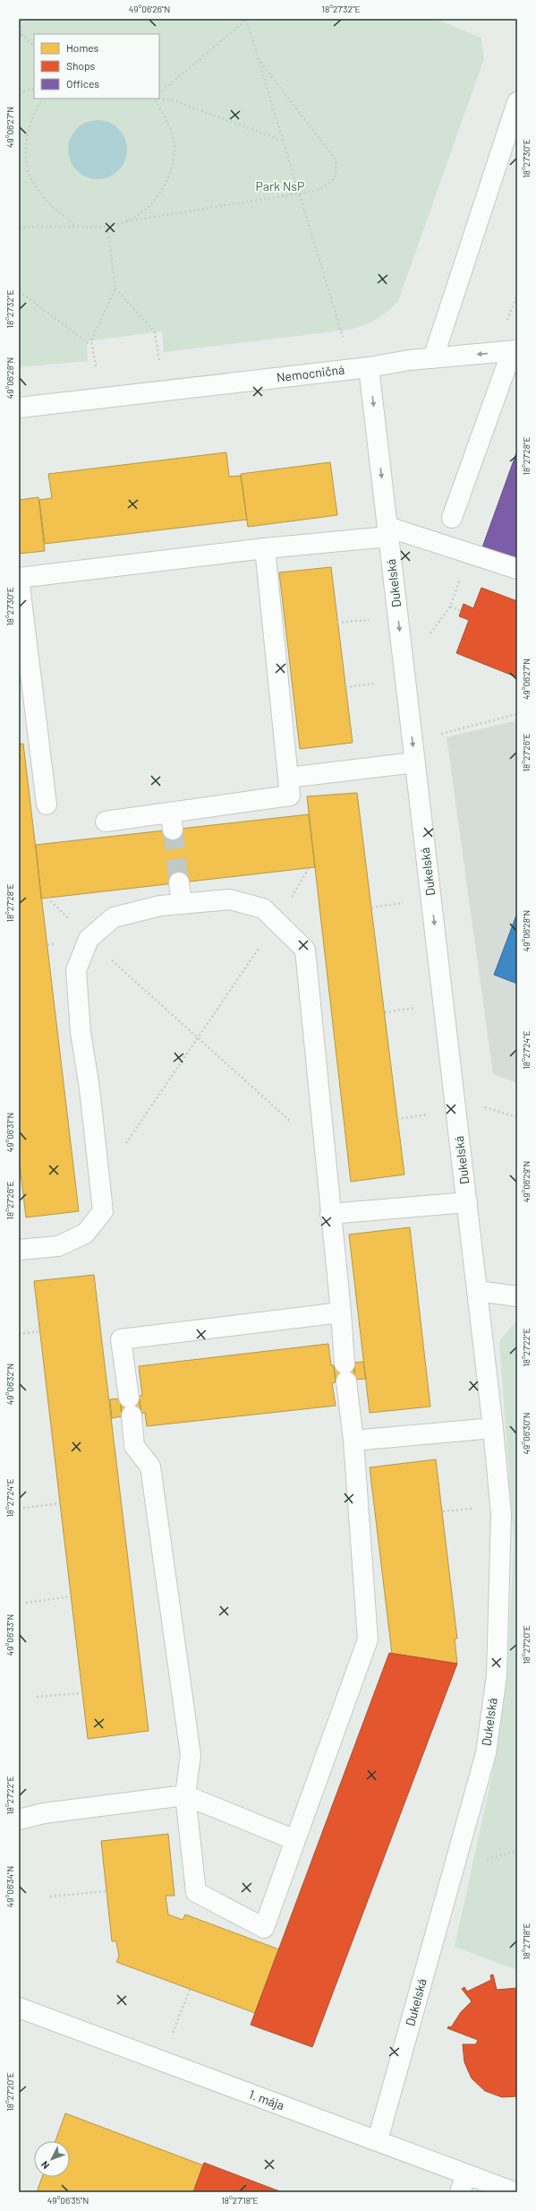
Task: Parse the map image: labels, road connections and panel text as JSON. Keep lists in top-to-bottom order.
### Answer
{
  "streets": {
    "street": ["Nemocničná", "Dukelská", "1. mája"]
  },
  "crossings": [
    ["Nemocničná", "Dukelská"],
    ["Dukelská", "1. mája"]
  ],
  "parks": ["Park NsP"],
  "legend": ["Homes", "Shops", "Offices"],
  "north": "bottom left",
  "coordinates": [
    "49°06'26\"N",
    "18°27'32\"E",
    "49°06'27\"N",
    "18°27'30\"E",
    "49°06'28\"N",
    "18°27'28\"E",
    "18°27'26\"E",
    "18°27'24\"E",
    "49°06'31\"N",
    "49°06'29\"N",
    "18°27'22\"E",
    "49°06'32\"N",
    "49°06'30\"N",
    "49°06'33\"N",
    "18°27'20\"E",
    "49°06'34\"N",
    "18°27'18\"E",
    "49°06'35\"N"
  ]
}
